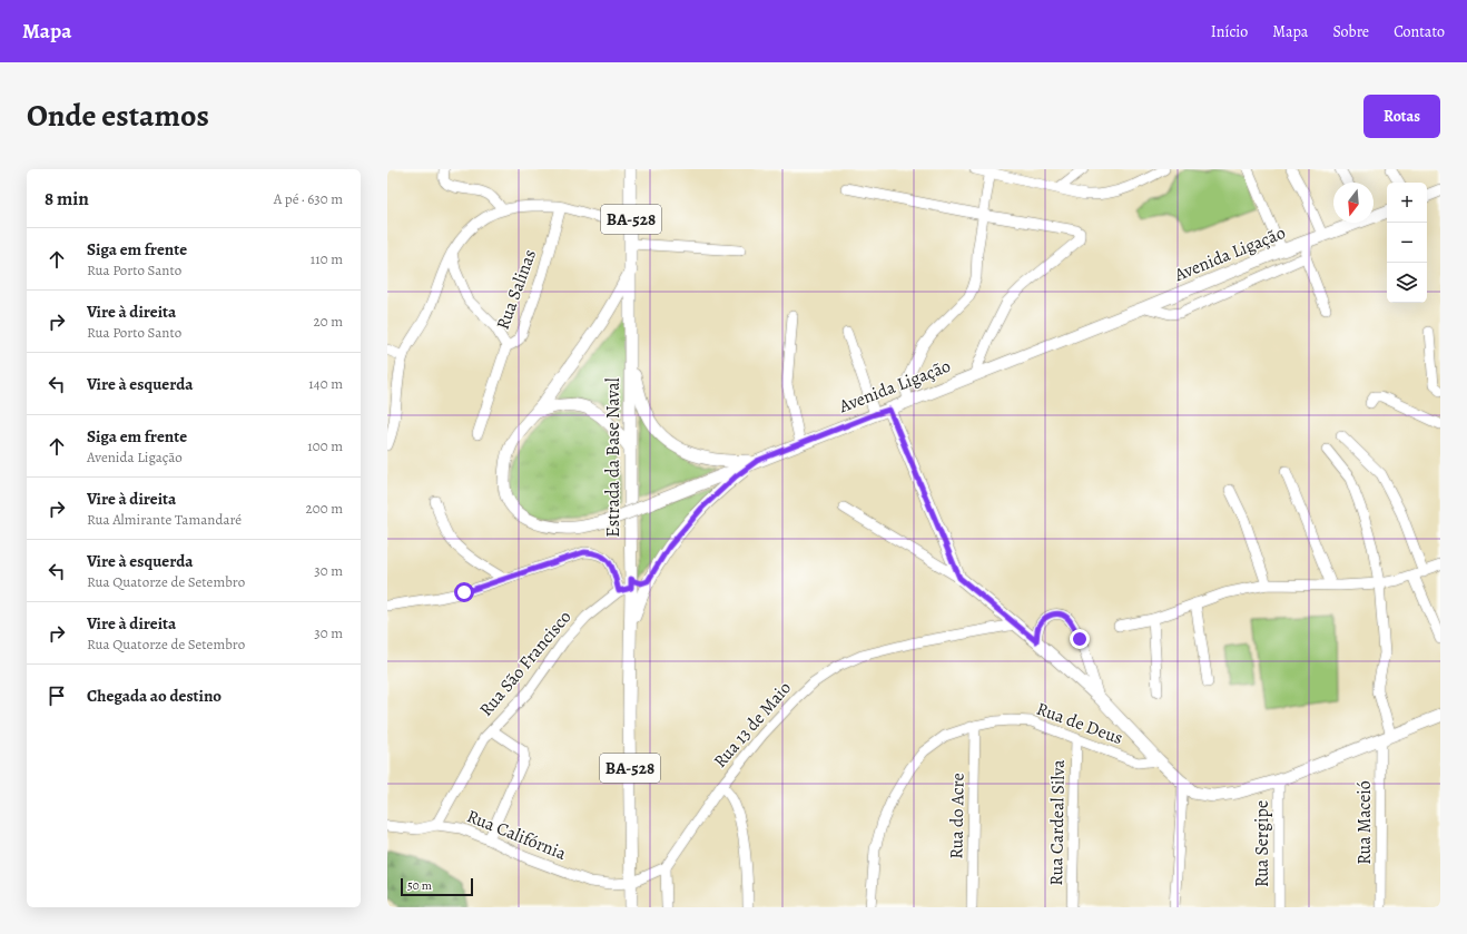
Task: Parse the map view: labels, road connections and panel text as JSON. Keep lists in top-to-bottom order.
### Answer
{
  "streets": {
    "main road": ["BA-528", "Avenida Ligação", "Estrada da Base Naval"],
    "street": [
      "Rua Salinas",
      "Rua São Francisco",
      "Rua de Deus",
      "Rua 13 de Maio",
      "Rua do Acre",
      "Rua Cardeal Silva",
      "Rua Maceió",
      "Rua Califórnia",
      "Rua Sergipe"
    ]
  },
  "crossings": [
    ["Avenida Ligação", "Estrada da Base Naval"],
    ["Estrada da Base Naval", "Rua São Francisco"],
    ["Estrada da Base Naval", "Rua Califórnia"],
    ["Rua São Francisco", "Rua Califórnia"],
    ["Rua de Deus", "Rua do Acre"],
    ["Rua de Deus", "Rua Cardeal Silva"]
  ],
  "scale_bar": "50 m",
  "north": "bottom",
  "page": {
    "header": "Mapa",
    "nav": [
      "Início",
      "Mapa",
      "Sobre",
      "Contato"
    ],
    "title": "Onde estamos",
    "buttons": "Rotas",
    "heading": ["8 min", "A pé · 630 m"],
    "map_buttons": ["+", "−"],
    "list": [
      ["Siga em frente", "Rua Porto Santo", "110 m"],
      ["Vire à direita", "Rua Porto Santo", "20 m"],
      ["Vire à esquerda", "140 m"],
      ["Siga em frente", "Avenida Ligação", "100 m"],
      ["Vire à direita", "Rua Almirante Tamandaré", "200 m"],
      ["Vire à esquerda", "Rua Quatorze de Setembro", "30 m"],
      ["Vire à direita", "Rua Quatorze de Setembro", "30 m"],
      "Chegada ao destino"
    ],
    "scale": "50 m"
  }
}
